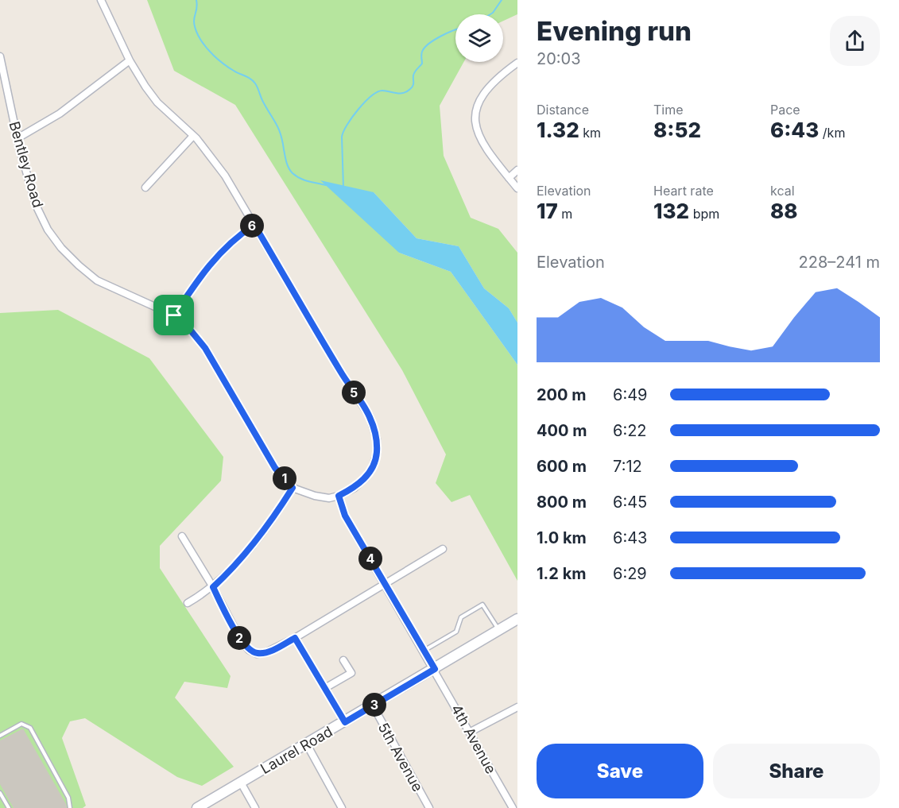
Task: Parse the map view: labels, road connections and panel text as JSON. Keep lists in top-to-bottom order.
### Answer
{
  "streets": {
    "main road": ["Laurel Road"],
    "street": ["Bentley Road", "4th Avenue", "5th Avenue"]
  },
  "crossings": [
    ["Bentley Road", "4th Avenue"],
    ["4th Avenue", "Laurel Road"],
    ["Laurel Road", "5th Avenue"]
  ],
  "page": {
    "heading": ["Evening run", "20:03"],
    "stats": [
      ["Distance", "1.32 km"],
      ["Time", "8:52"],
      ["Pace", "6:43 /km"],
      ["Elevation", "17 m"],
      ["Heart rate", "132 bpm"],
      ["kcal", "88"]
    ],
    "pins": [
      "6",
      "5",
      "1",
      "4",
      "2",
      "3"
    ],
    "chart": ["Elevation", "228–241 m"],
    "list": [
      {
        "name": "200 m",
        "note": "6:49"
      },
      {
        "name": "400 m",
        "note": "6:22"
      },
      {
        "name": "600 m",
        "note": "7:12"
      },
      {
        "name": "800 m",
        "note": "6:45"
      },
      {
        "name": "1.0 km",
        "note": "6:43"
      },
      {
        "name": "1.2 km",
        "note": "6:29"
      }
    ],
    "buttons": ["Save", "Share"]
  }
}
